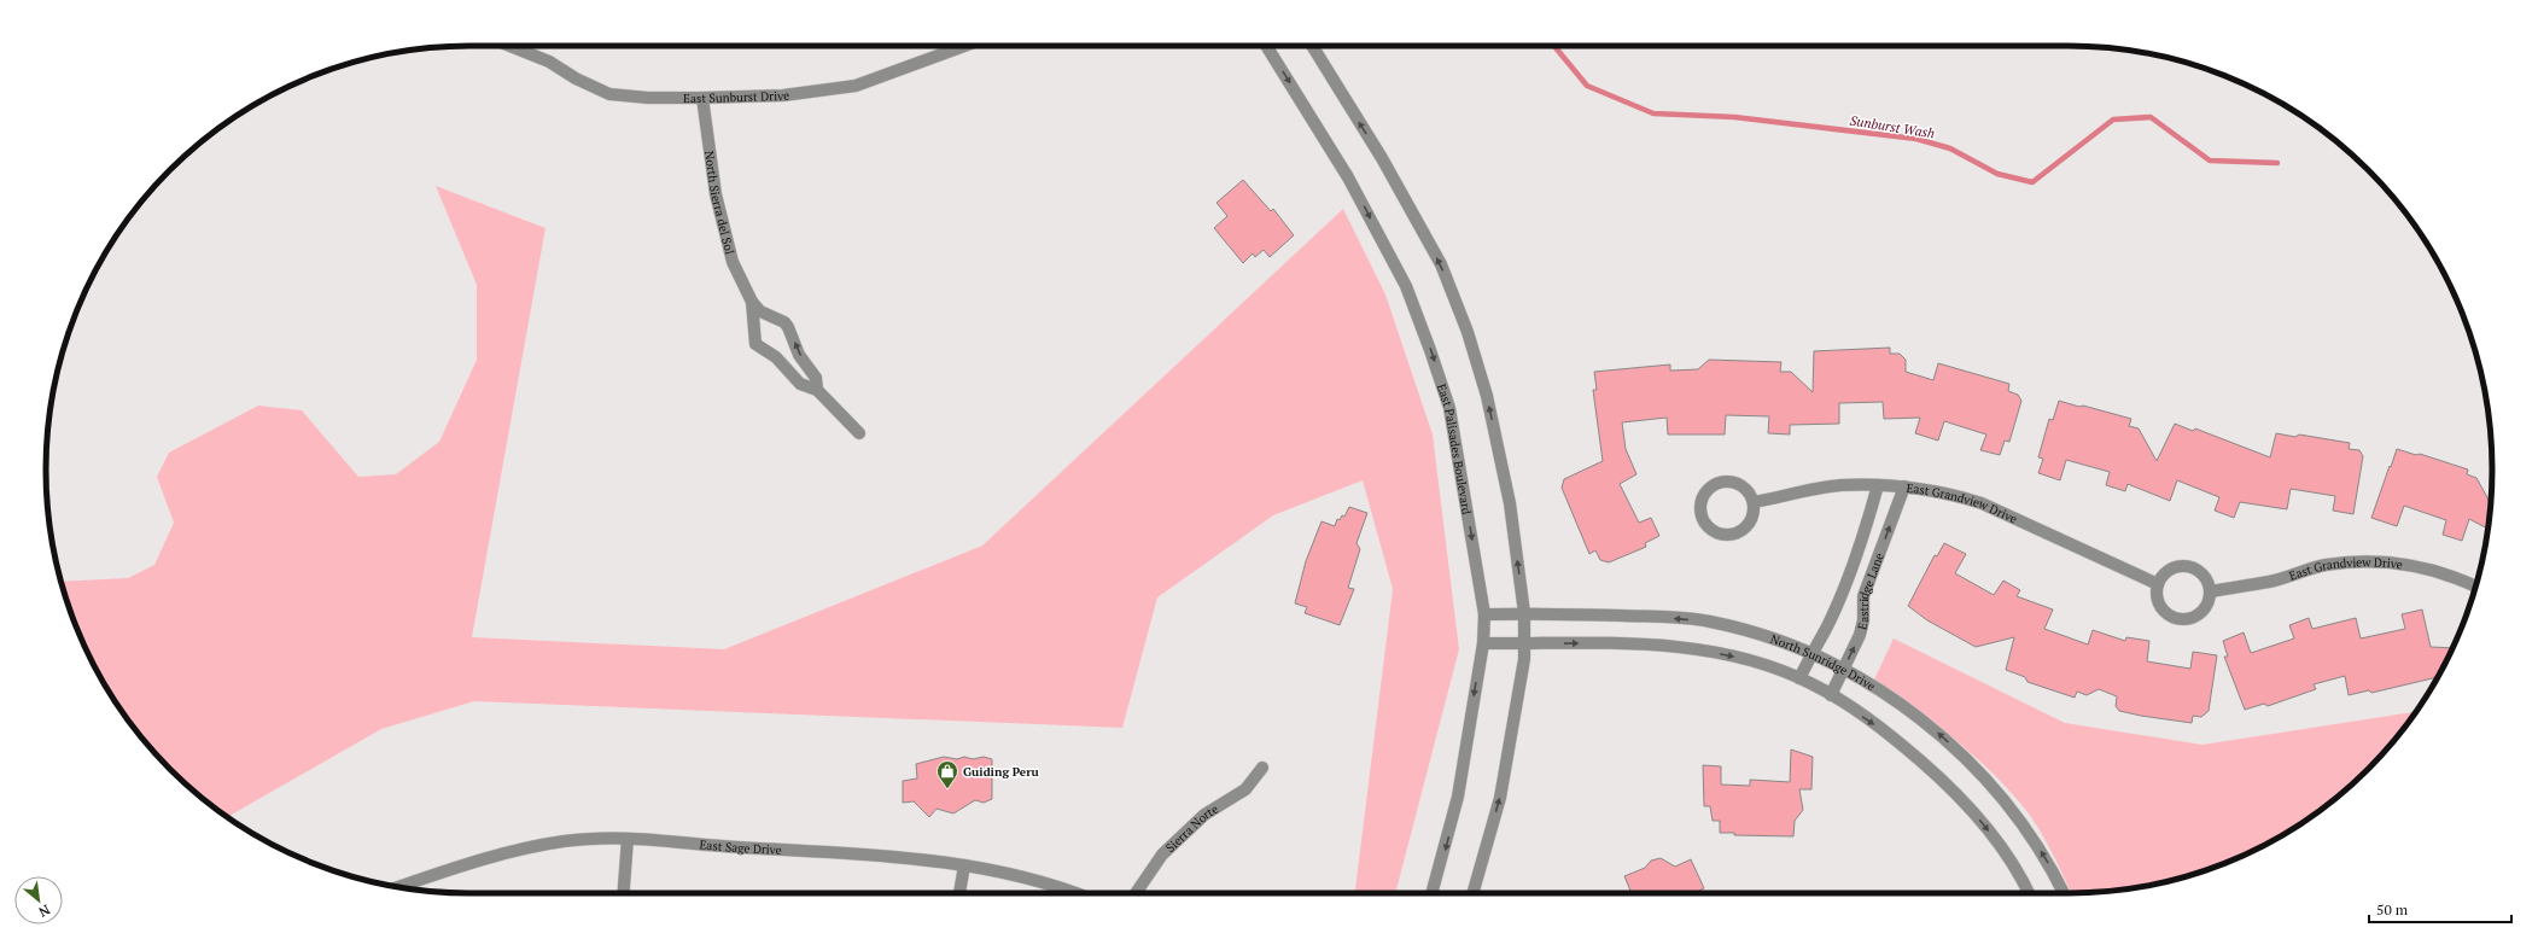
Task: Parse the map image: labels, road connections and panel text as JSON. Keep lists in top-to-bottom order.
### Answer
{
  "streets": {
    "street": [
      "East Sunburst Drive",
      "North Sierra del Sol",
      "East Palisades Boulevard",
      "East Grandview Drive",
      "Eastridge Lane",
      "North Sunridge Drive",
      "Sierra Norte",
      "East Sage Drive"
    ]
  },
  "crossings": [
    ["East Sunburst Drive", "North Sierra del Sol"],
    ["East Palisades Boulevard", "North Sunridge Drive"],
    ["East Grandview Drive", "Eastridge Lane"],
    ["Eastridge Lane", "North Sunridge Drive"]
  ],
  "water": ["Sunburst Wash"],
  "places": {
    "shop": ["Guiding Peru"]
  },
  "scale_bar": "50 m",
  "north": "bottom right"
}
